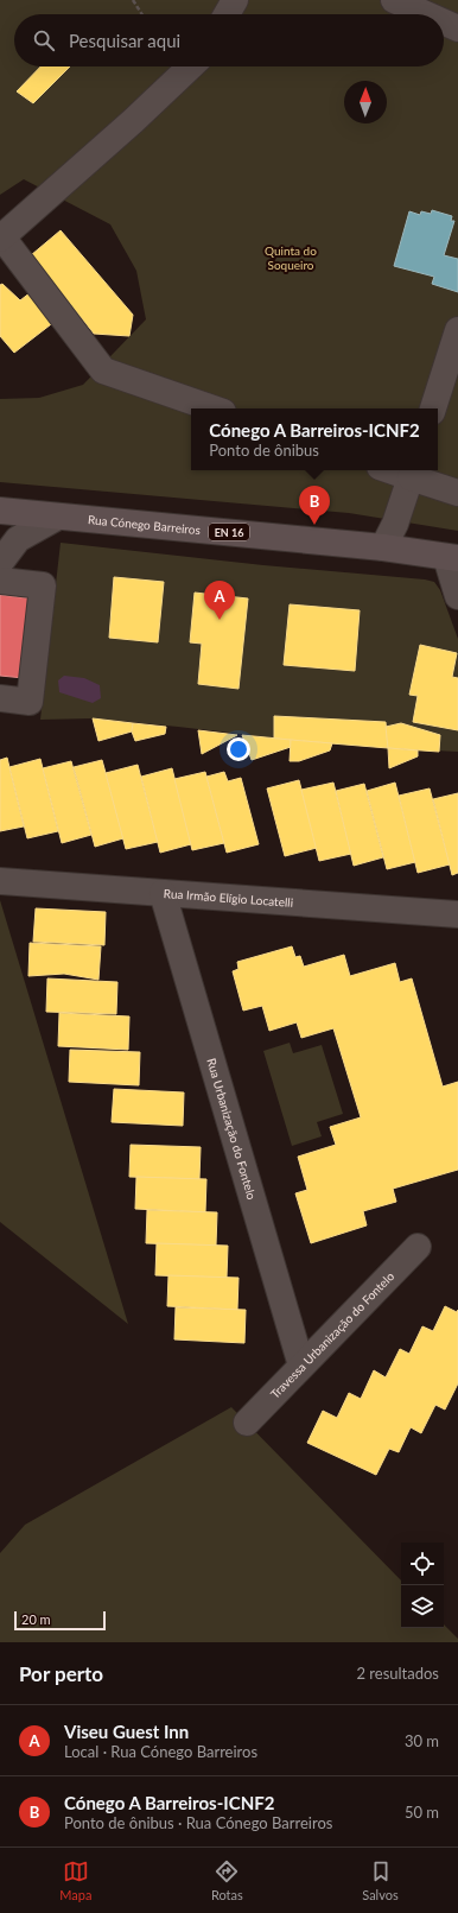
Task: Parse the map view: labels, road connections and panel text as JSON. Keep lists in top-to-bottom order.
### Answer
{
  "streets": {
    "main road": ["Rua Cónego Barreiros", "EN 16"],
    "street": ["Rua Irmão Elígio Locatelli", "Rua Urbanização do Fontelo", "Travessa Urbanização do Fontelo"]
  },
  "crossings": [
    ["Rua Irmão Elígio Locatelli", "Rua Urbanização do Fontelo"],
    ["Rua Urbanização do Fontelo", "Travessa Urbanização do Fontelo"]
  ],
  "parks": ["Quinta do Soqueiro"],
  "scale_bar": "20 m",
  "north": "top",
  "page": {
    "search": "Pesquisar aqui",
    "popup": ["Cónego A Barreiros-ICNF2", "Ponto de ônibus"],
    "pins": ["B", "A"],
    "scale": "20 m",
    "heading": ["Por perto", "2 resultados"],
    "list": [
      {
        "mark": "A",
        "name": "Viseu Guest Inn",
        "note": "Local · Rua Cónego Barreiros",
        "value": "30 m"
      },
      {
        "mark": "B",
        "name": "Cónego A Barreiros-ICNF2",
        "note": "Ponto de ônibus · Rua Cónego Barreiros",
        "value": "50 m"
      }
    ],
    "nav": ["Mapa", "Rotas", "Salvos"]
  }
}
